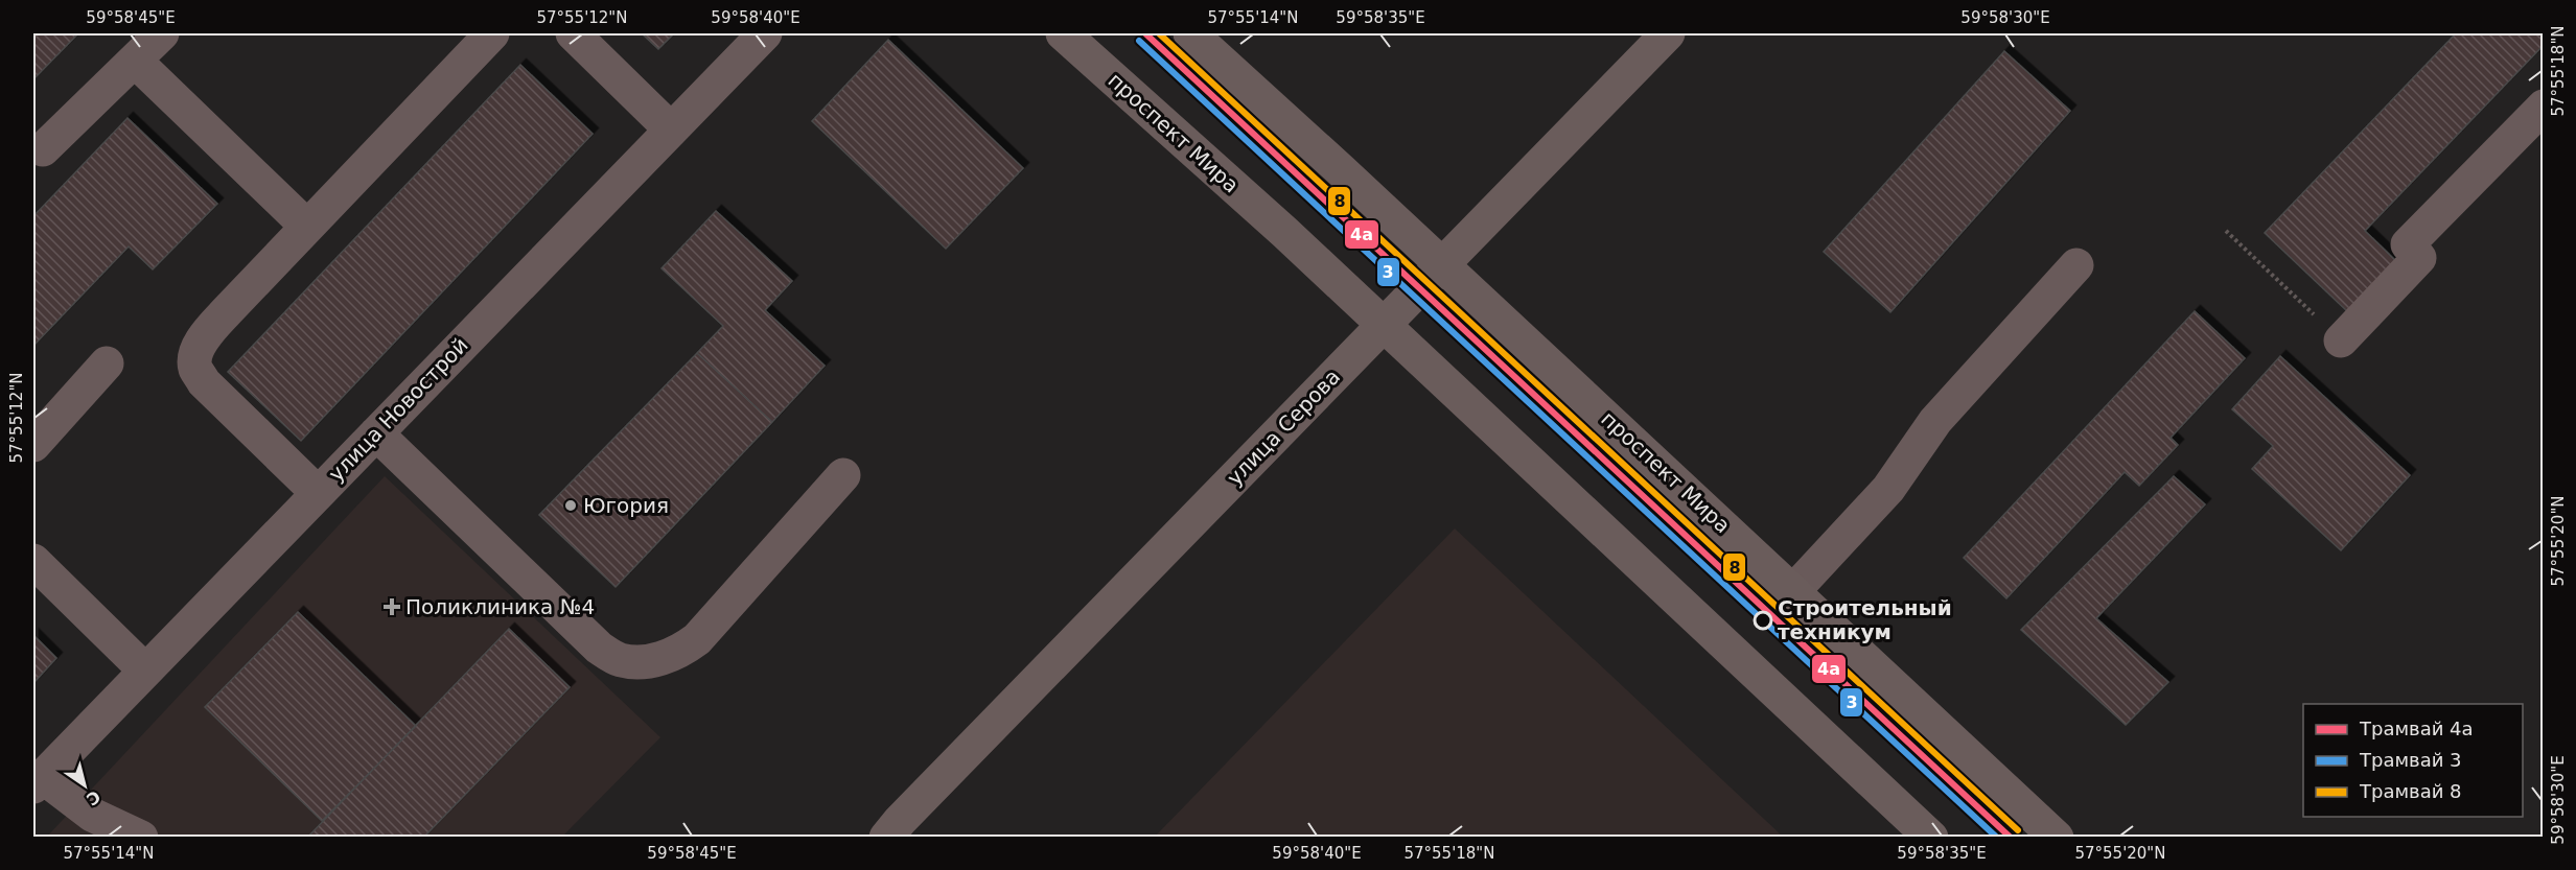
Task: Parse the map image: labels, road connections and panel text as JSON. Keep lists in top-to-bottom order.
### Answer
{
  "streets": {
    "main road": ["проспект Мира", "улица Серова"],
    "street": ["улица Новострой"]
  },
  "places": {
    "other": ["Югория", "Строительный техникум"],
    "health": ["Поликлиника №4"]
  },
  "lines": ["tram line 4а", "tram line 8", "tram line 3"],
  "legend": ["Трамвай 4а", "Трамвай 3", "Трамвай 8"],
  "north": "bottom right",
  "coordinates": [
    "59°58'45\"E",
    "57°55'12\"N",
    "59°58'40\"E",
    "57°55'14\"N",
    "59°58'35\"E",
    "59°58'30\"E",
    "57°55'18\"N",
    "57°55'20\"N"
  ]
}
